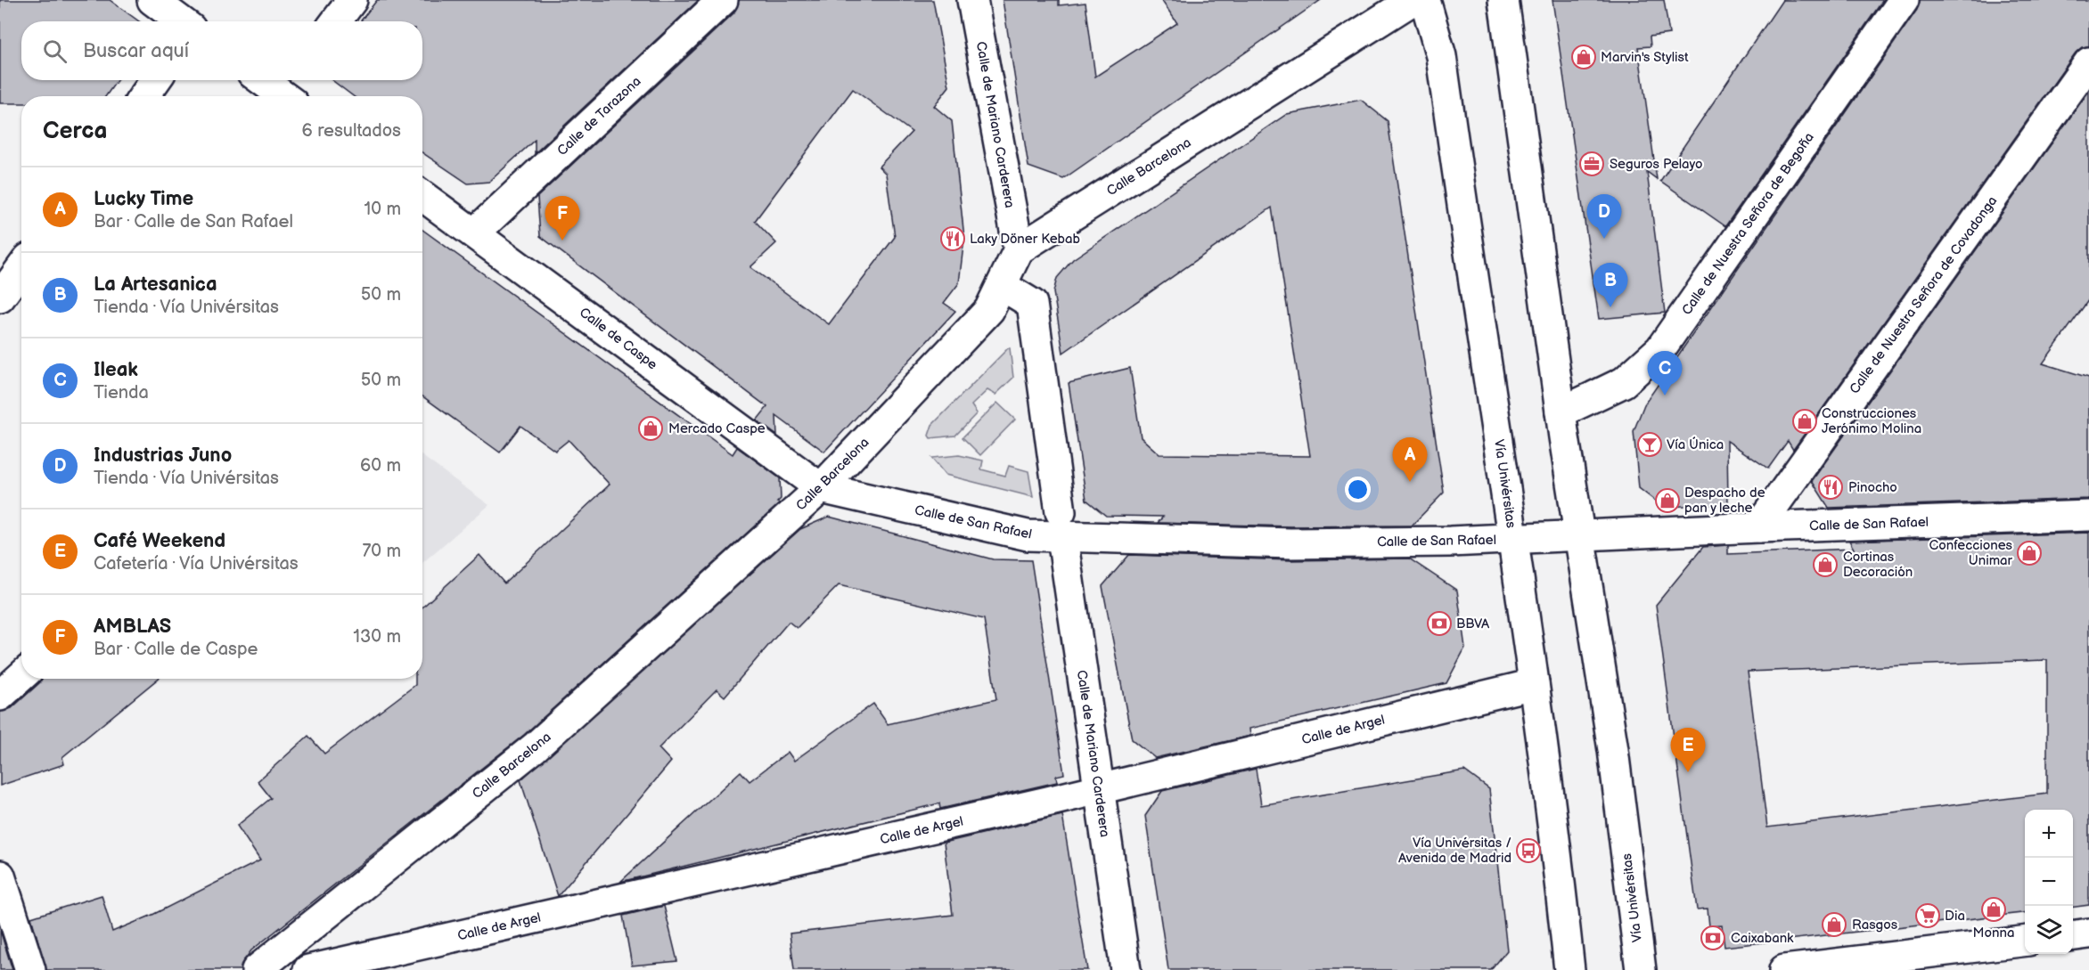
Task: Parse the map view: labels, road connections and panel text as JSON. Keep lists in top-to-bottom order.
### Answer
{
  "streets": {
    "street": [
      "Calle de Tarazona",
      "Calle de Mariano Carderera",
      "Calle Barcelona",
      "Calle de Nuestra Señora de Begoña",
      "Calle de Nuestra Señora de Covadonga",
      "Calle de Caspe",
      "Vía Univérsitas",
      "Calle de San Rafael",
      "Calle de Argel"
    ]
  },
  "crossings": [
    ["Calle de Tarazona", "Calle de Caspe"],
    ["Calle de Mariano Carderera", "Calle Barcelona"],
    ["Calle de Mariano Carderera", "Calle de San Rafael"],
    ["Calle de Mariano Carderera", "Calle de Argel"],
    ["Calle Barcelona", "Calle de Caspe"],
    ["Calle Barcelona", "Calle de San Rafael"],
    ["Calle de Nuestra Señora de Begoña", "Vía Univérsitas"],
    ["Calle de Nuestra Señora de Covadonga", "Calle de San Rafael"],
    ["Calle de Caspe", "Calle de San Rafael"],
    ["Vía Univérsitas", "Calle de San Rafael"],
    ["Vía Univérsitas", "Calle de Argel"]
  ],
  "places": {
    "shop": [
      "Marvin's Stylist",
      "Construcciones Jerónimo Molina",
      "Mercado Caspe",
      "Despacho de pan y leche",
      "Confecciones Unimar",
      "Cortinas Decoración",
      "Monna",
      "Rasgos"
    ],
    "office": ["Seguros Pelayo"],
    "restaurant": ["Laky Döner Kebab", "Pinocho"],
    "bar": ["Vía Única"],
    "bank": ["BBVA", "Caixabank"],
    "bus stop": ["Vía Univérsitas / Avenida de Madrid"],
    "supermarket": ["Dia"]
  },
  "page": {
    "search": "Buscar aquí",
    "heading": ["Cerca", "6 resultados"],
    "list": [
      {
        "mark": "A",
        "name": "Lucky Time",
        "note": "Bar · Calle de San Rafael",
        "value": "10 m"
      },
      {
        "mark": "B",
        "name": "La Artesanica",
        "note": "Tienda · Vía Univérsitas",
        "value": "50 m"
      },
      {
        "mark": "C",
        "name": "Ileak",
        "note": "Tienda",
        "value": "50 m"
      },
      {
        "mark": "D",
        "name": "Industrias Juno",
        "note": "Tienda · Vía Univérsitas",
        "value": "60 m"
      },
      {
        "mark": "E",
        "name": "Café Weekend",
        "note": "Cafetería · Vía Univérsitas",
        "value": "70 m"
      },
      {
        "mark": "F",
        "name": "AMBLAS",
        "note": "Bar · Calle de Caspe",
        "value": "130 m"
      }
    ],
    "pins": [
      "D",
      "F",
      "B",
      "C",
      "A",
      "E"
    ],
    "map_buttons": ["+", "−"]
  }
}
